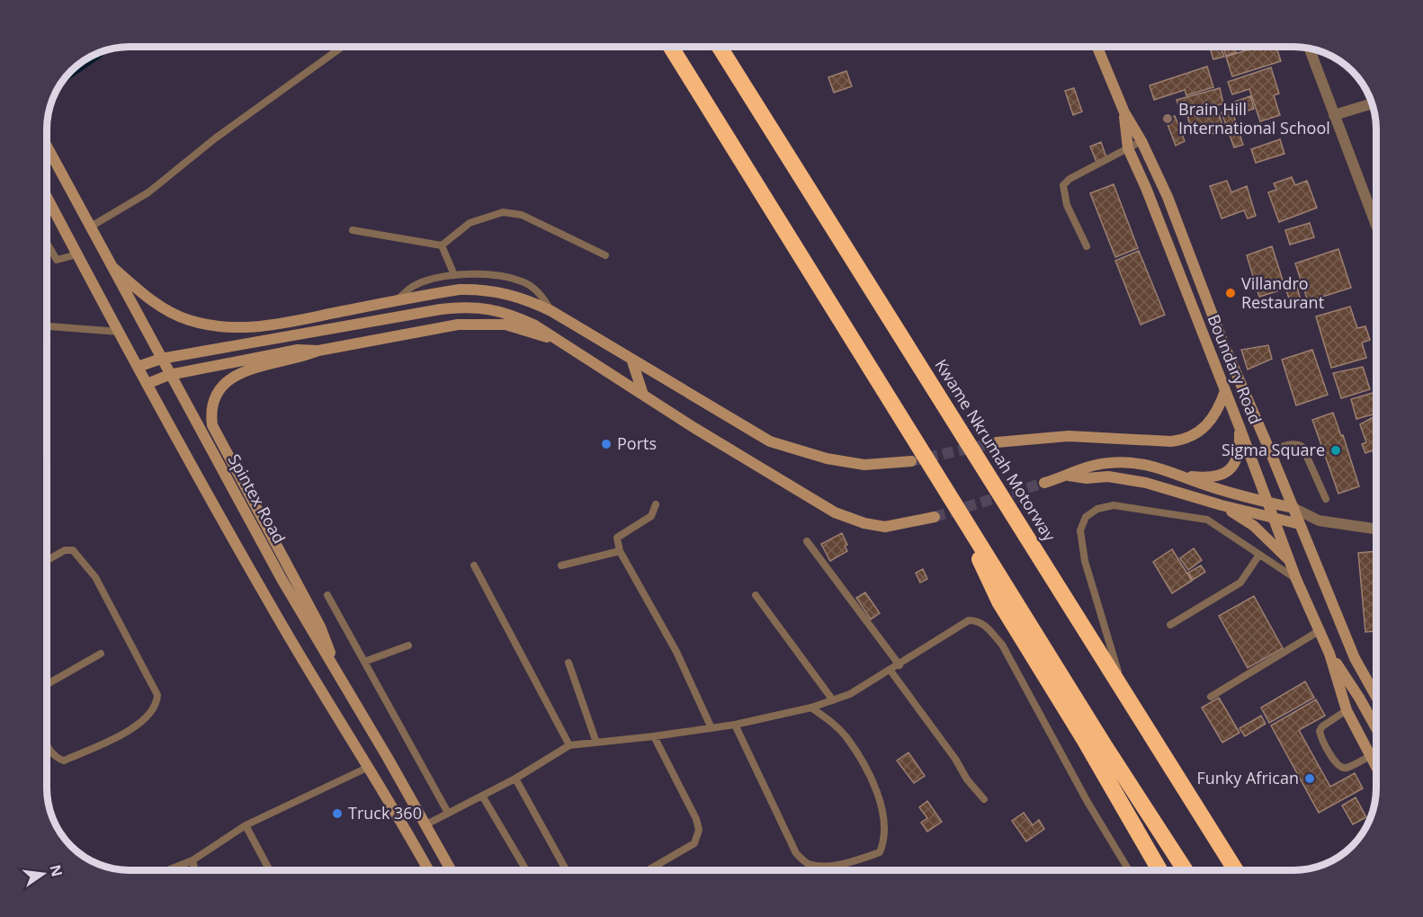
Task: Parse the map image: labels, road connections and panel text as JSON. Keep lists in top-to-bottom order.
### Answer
{
  "streets": {
    "highway": ["Kwame Nkrumah Motorway"],
    "main road": ["Boundary Road", "Spintex Road"]
  },
  "places": [
    "Brain Hill International School",
    "Villandro Restaurant",
    "Ports",
    "Sigma Square",
    "Funky African",
    "Truck 360"
  ],
  "north": "right"
}
